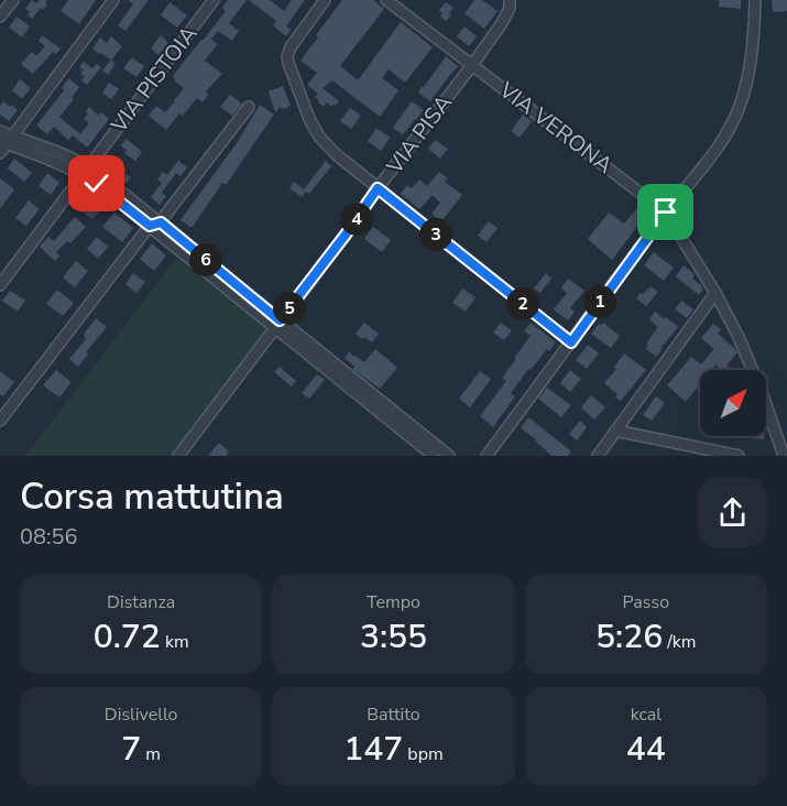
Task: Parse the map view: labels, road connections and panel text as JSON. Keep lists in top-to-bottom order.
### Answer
{
  "streets": {
    "street": ["VIA PISTOIA", "VIA VERONA", "VIA PISA"]
  },
  "crossings": [
    ["VIA VERONA", "VIA PISA"]
  ],
  "north": "top right",
  "page": {
    "pins": [
      "4",
      "3",
      "6",
      "1",
      "2",
      "5"
    ],
    "heading": ["Corsa mattutina", "08:56"],
    "stats": [
      ["Distanza", "0.72 km"],
      ["Tempo", "3:55"],
      ["Passo", "5:26 /km"],
      ["Dislivello", "7 m"],
      ["Battito", "147 bpm"],
      ["kcal", "44"]
    ]
  }
}
